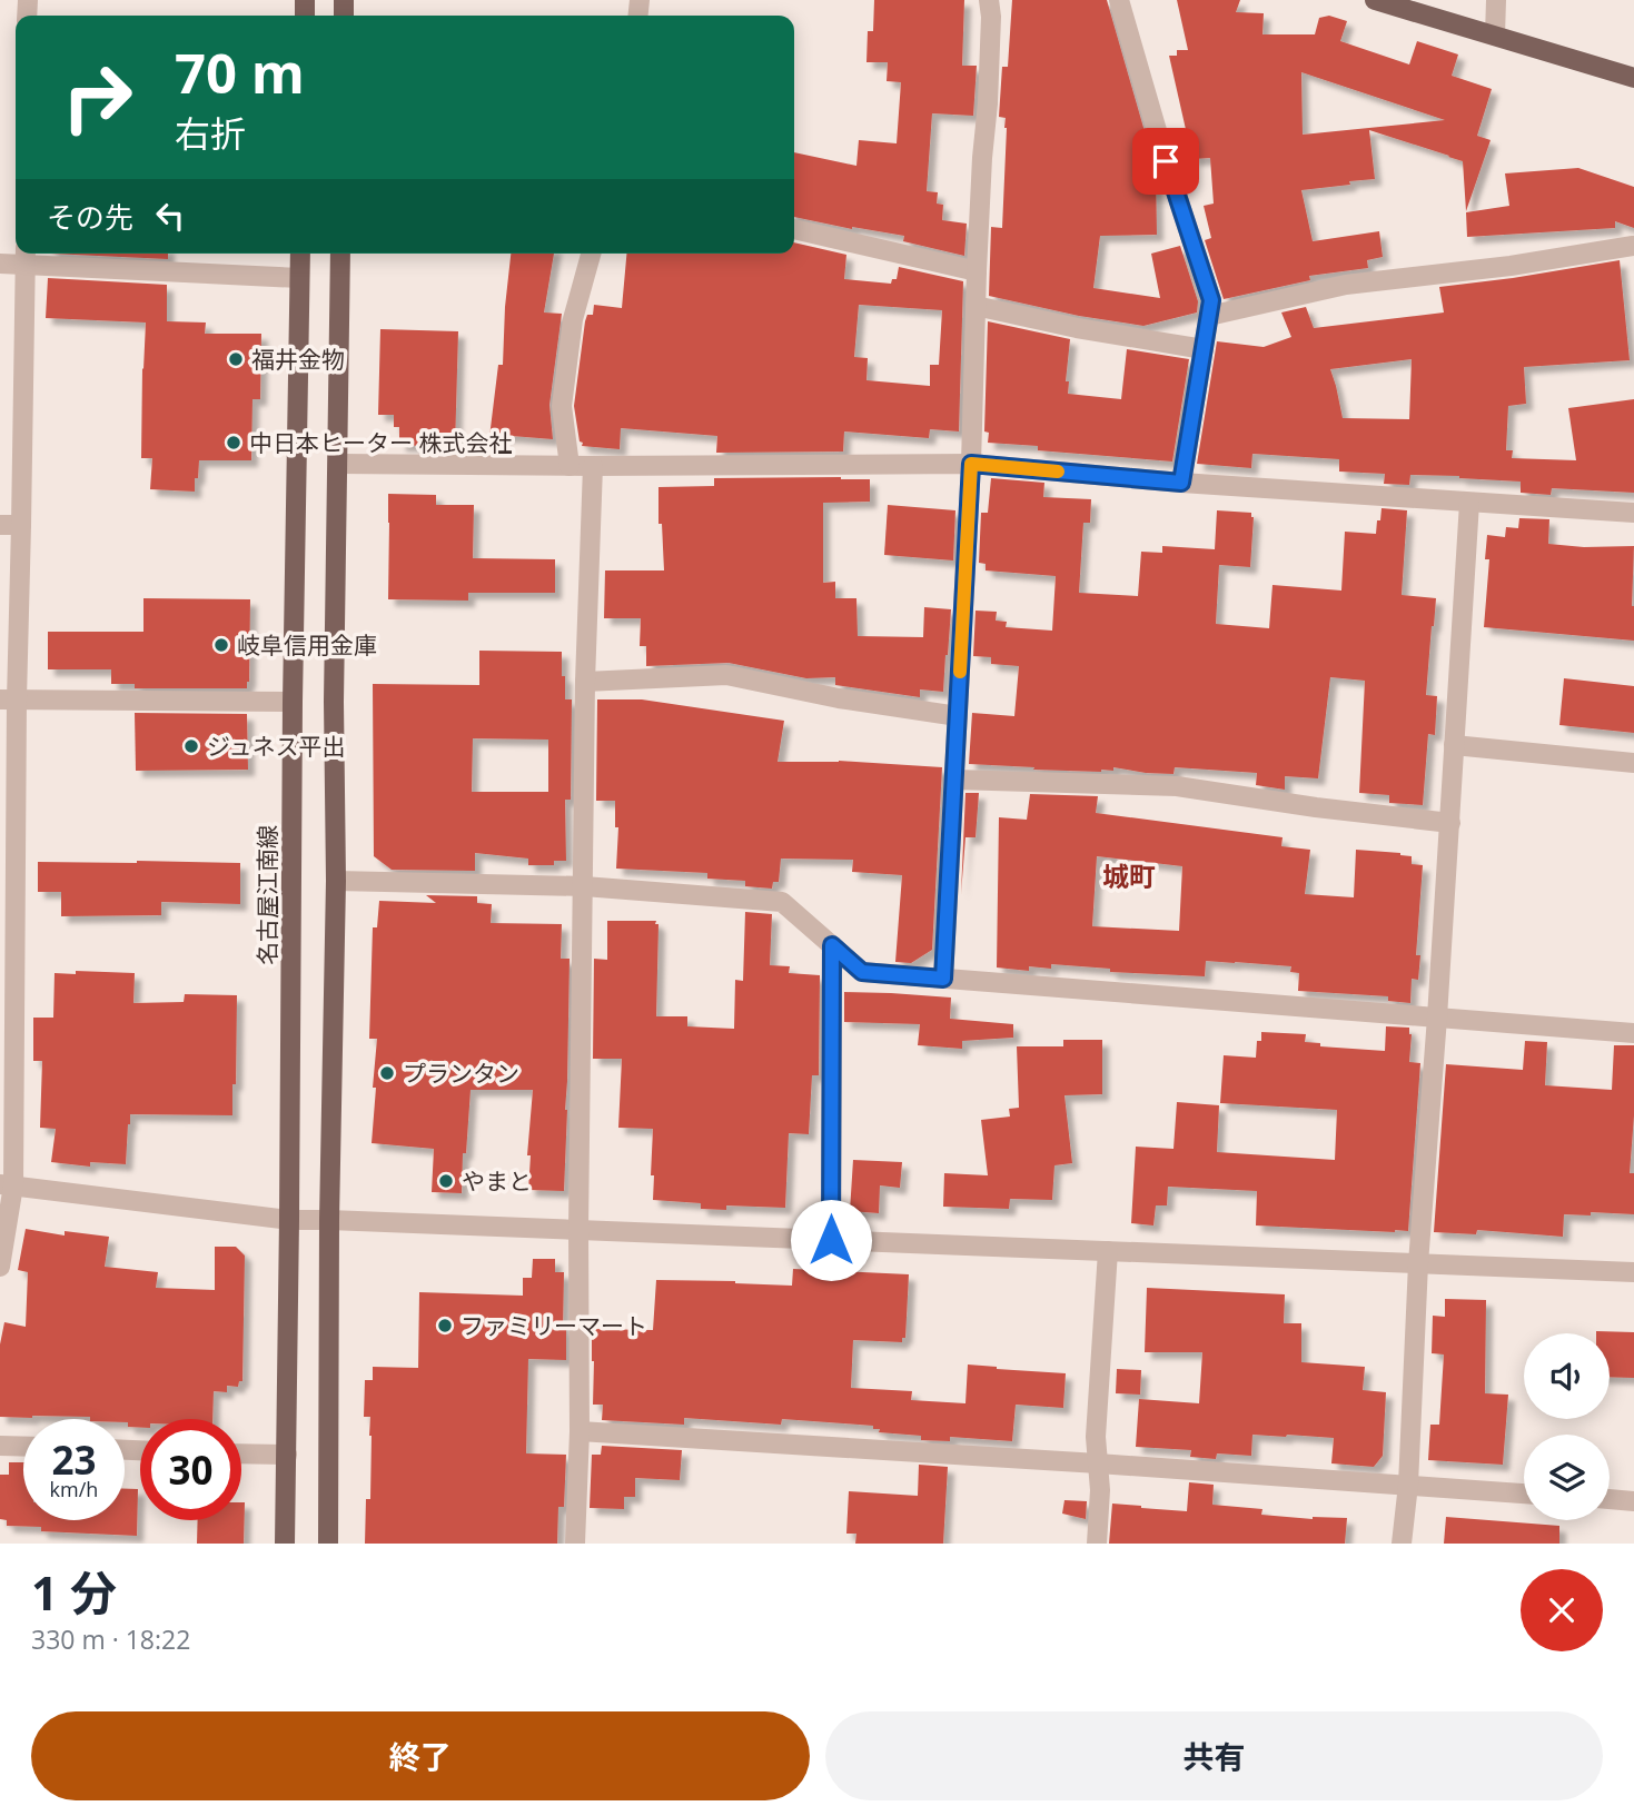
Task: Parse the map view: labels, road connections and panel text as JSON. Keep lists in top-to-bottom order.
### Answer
{
  "streets": {
    "main road": ["名古屋江南線"]
  },
  "districts": ["城町"],
  "places": [
    "福井金物",
    "中日本ヒーター 株式会社",
    "岐阜信用金庫",
    "ジュネス平出",
    "プランタン",
    "やまと",
    "ファミリーマート"
  ],
  "page": {
    "turn": ["70 m", "右折"],
    "then": "その先",
    "speed": "23 km/h",
    "limit": "30",
    "heading": ["1 分", "330 m · 18:22"],
    "buttons": ["終了", "共有"]
  }
}
